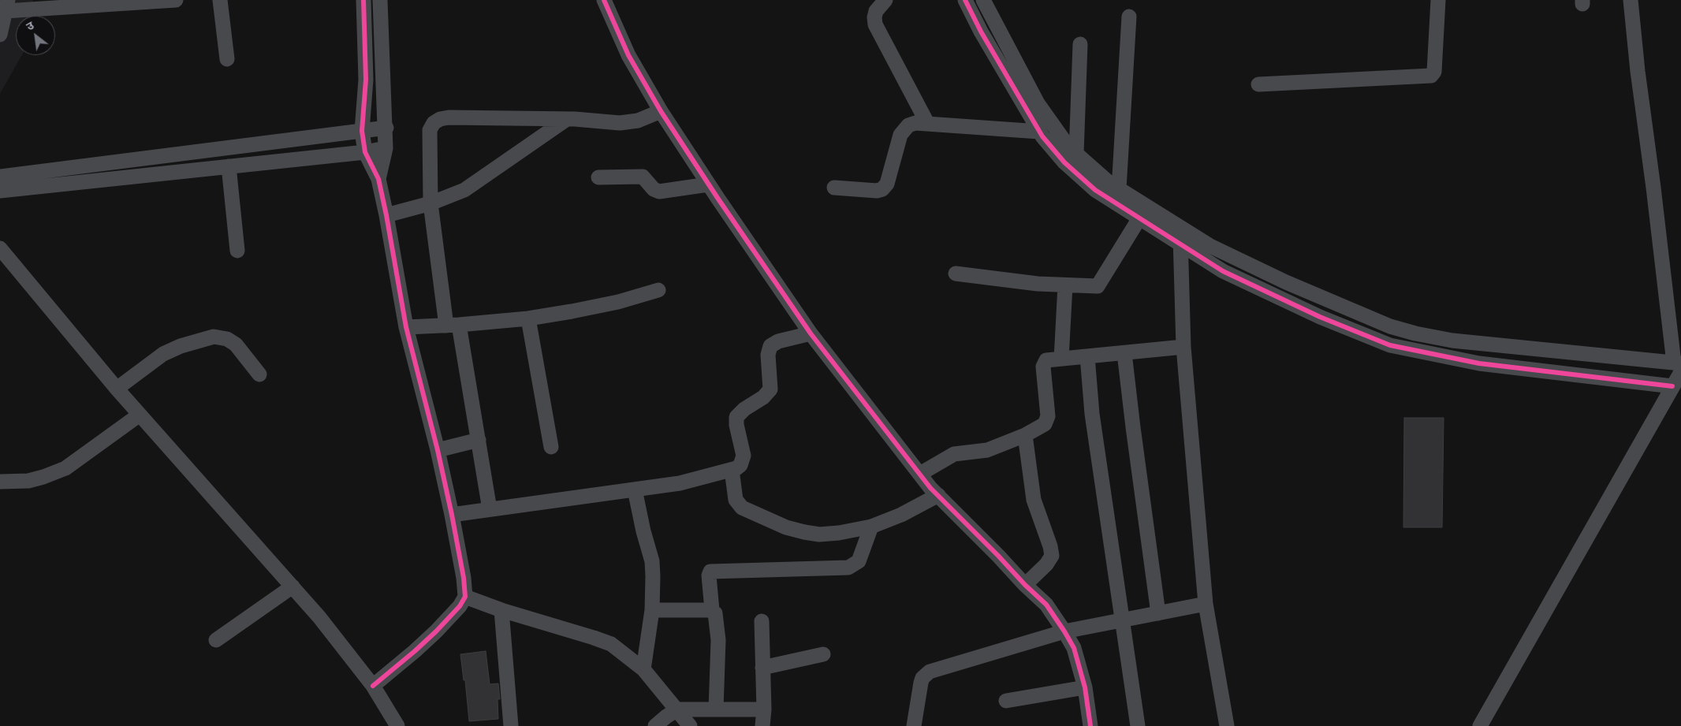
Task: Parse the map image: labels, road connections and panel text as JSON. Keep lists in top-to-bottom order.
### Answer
{
  "north": "top left"
}
